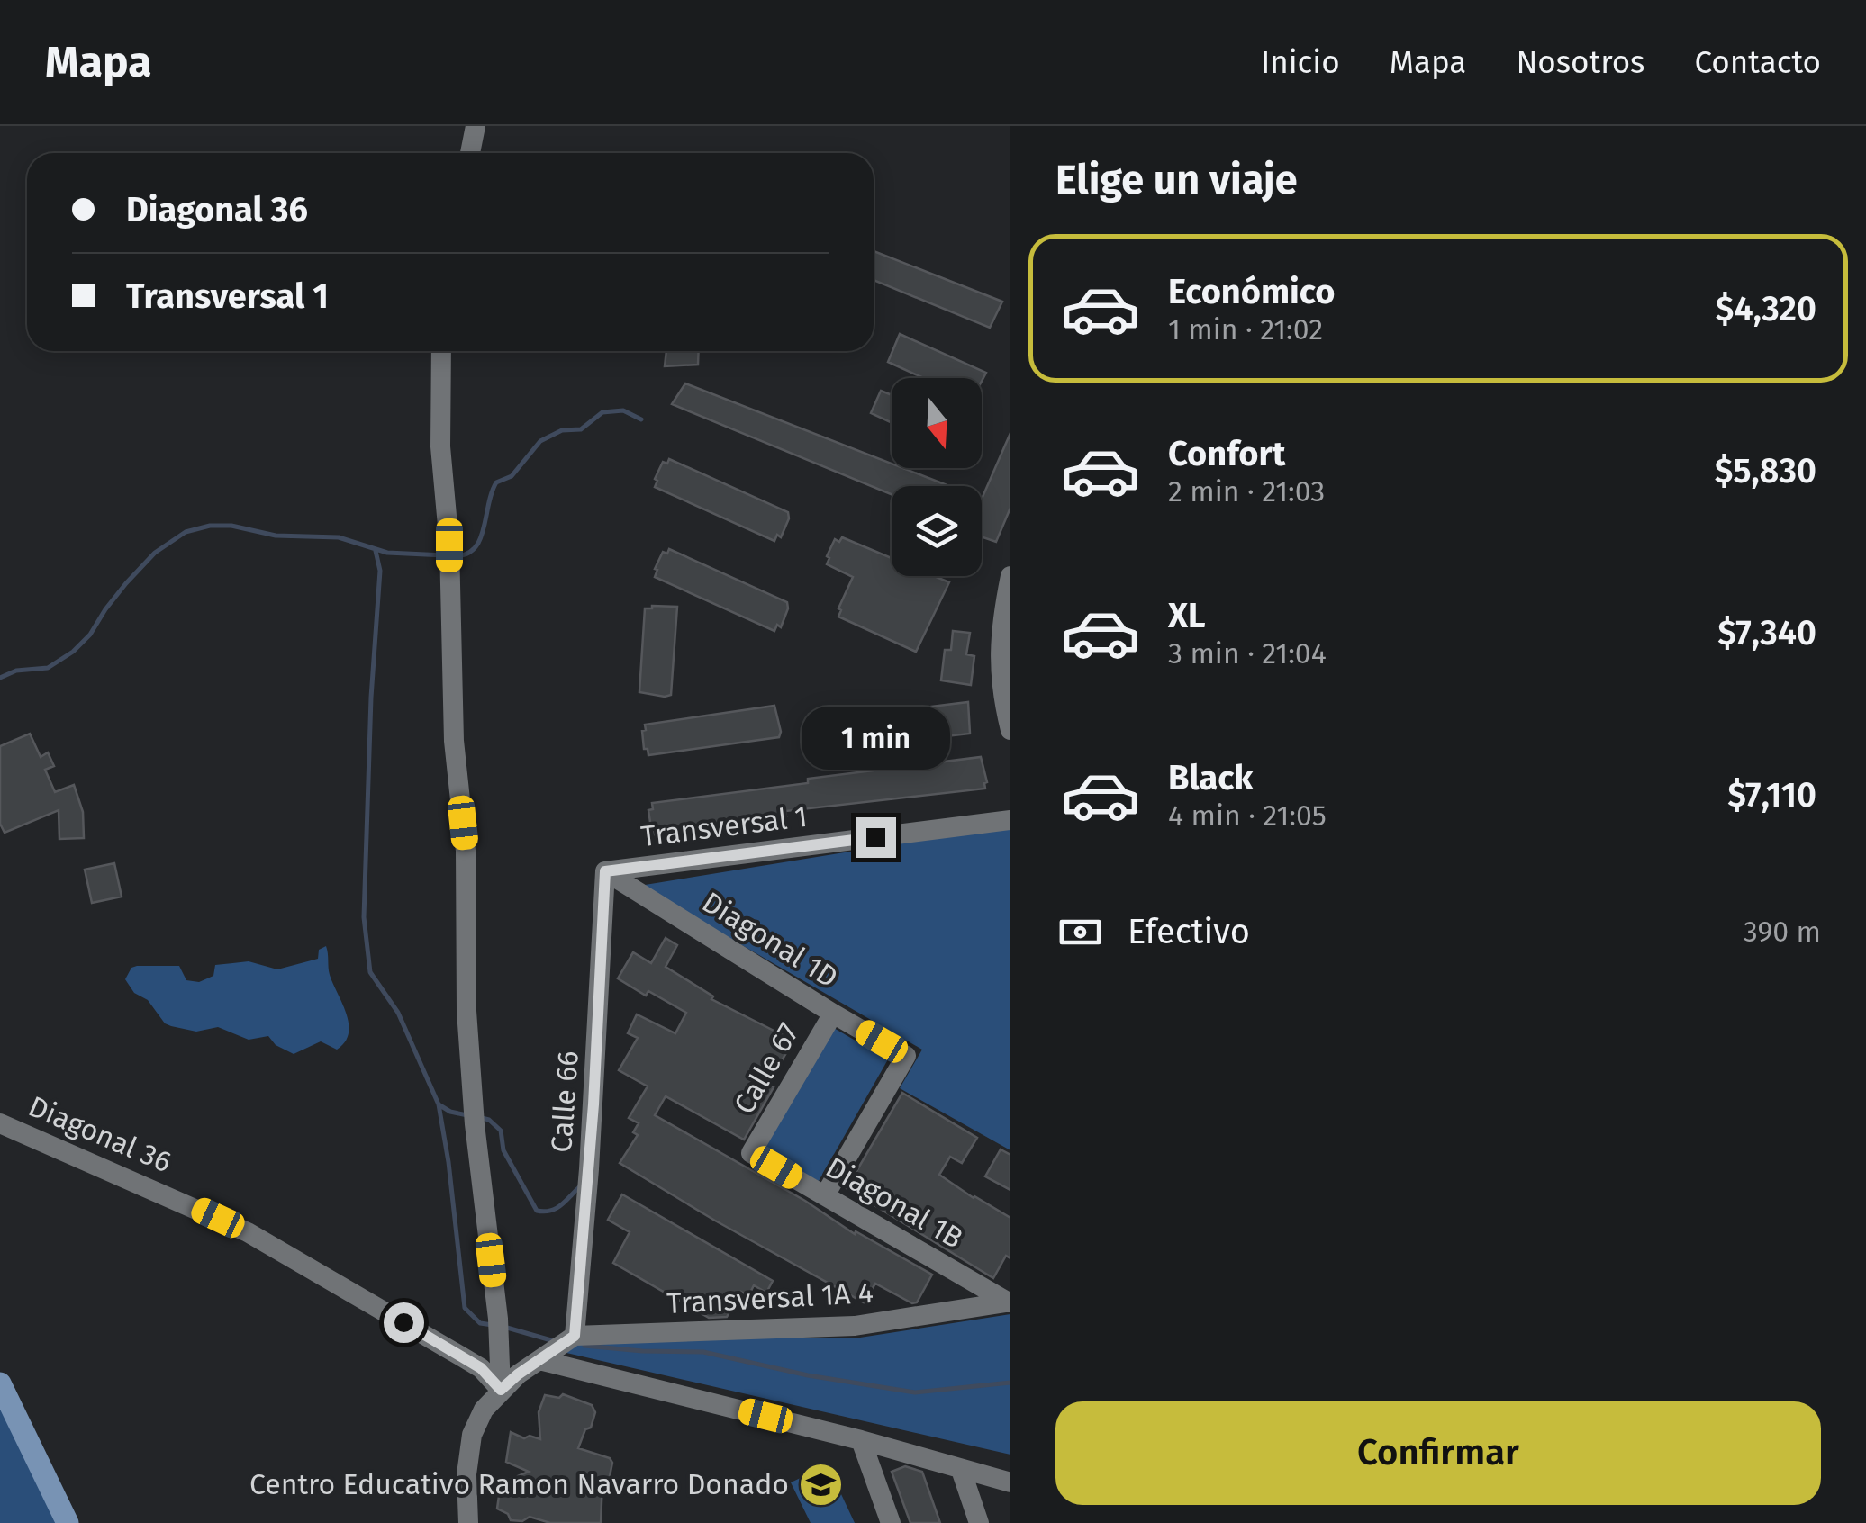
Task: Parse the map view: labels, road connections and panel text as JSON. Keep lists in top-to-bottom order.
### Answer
{
  "streets": {
    "street": [
      "Transversal 1",
      "Diagonal 1D",
      "Calle 67",
      "Calle 66",
      "Diagonal 36",
      "Diagonal 1B",
      "Transversal 1A 4"
    ]
  },
  "crossings": [
    ["Transversal 1", "Diagonal 1D"],
    ["Transversal 1", "Calle 66"],
    ["Diagonal 1D", "Calle 67"],
    ["Diagonal 1D", "Calle 66"],
    ["Diagonal 1D", "Diagonal 1B"],
    ["Calle 67", "Diagonal 1B"],
    ["Calle 66", "Transversal 1A 4"],
    ["Diagonal 1B", "Transversal 1A 4"]
  ],
  "places": {
    "school or university": ["Centro Educativo Ramon Navarro Donado"]
  },
  "north": "bottom",
  "page": {
    "header": "Mapa",
    "nav": [
      "Inicio",
      "Mapa",
      "Nosotros",
      "Contacto"
    ],
    "heading": "Elige un viaje",
    "banner": ["Diagonal 36", "Transversal 1"],
    "list": [
      {
        "name": "Económico",
        "note": "1 min · 21:02",
        "value": "$4,320"
      },
      {
        "name": "Confort",
        "note": "2 min · 21:03",
        "value": "$5,830"
      },
      {
        "name": "XL",
        "note": "3 min · 21:04",
        "value": "$7,340"
      },
      {
        "name": "Black",
        "note": "4 min · 21:05",
        "value": "$7,110"
      }
    ],
    "bubble": "1 min",
    "pay": ["Efectivo", "390 m"],
    "buttons": "Confirmar"
  }
}
